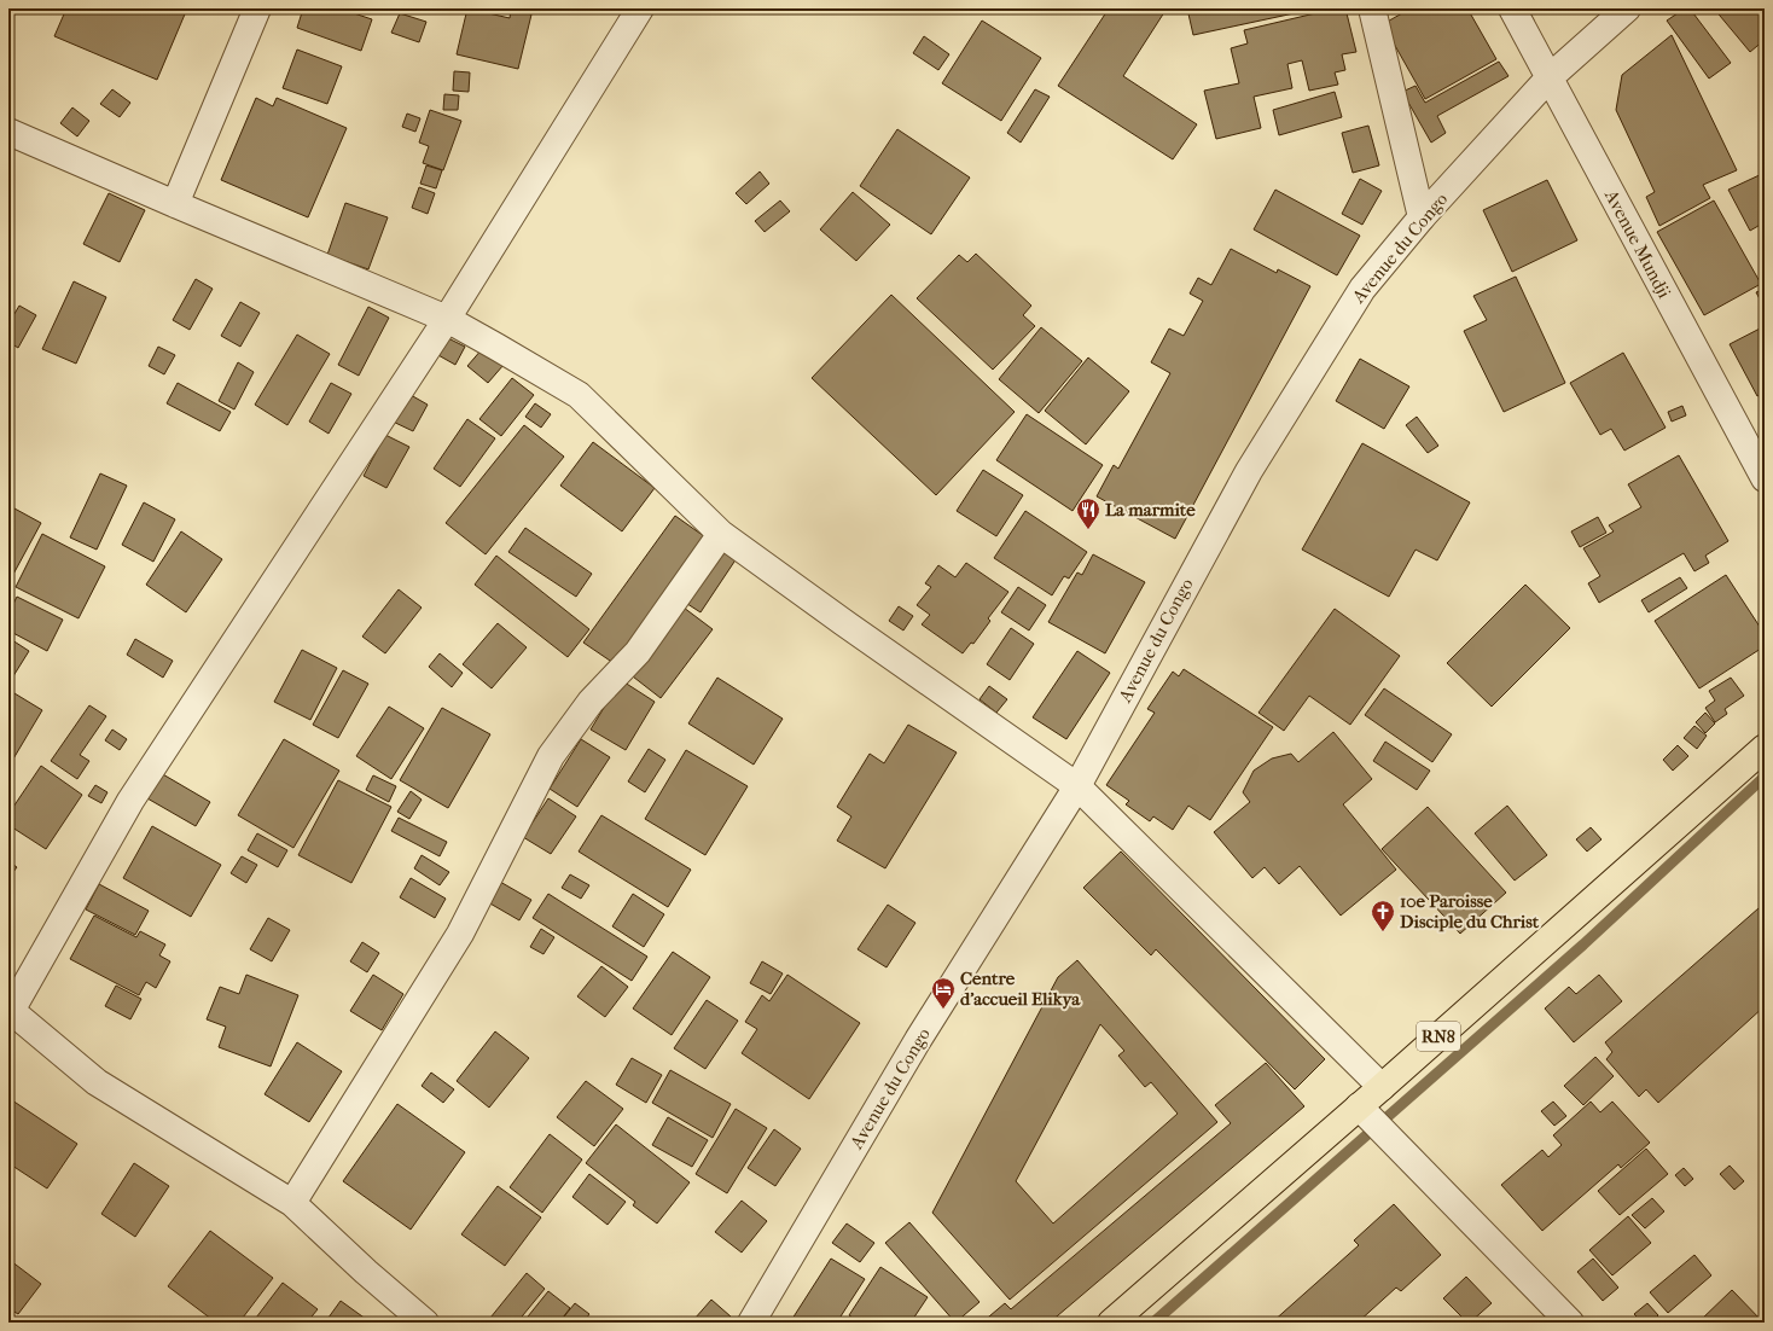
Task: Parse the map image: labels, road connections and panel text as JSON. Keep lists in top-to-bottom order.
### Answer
{
  "streets": {
    "main road": ["RN8"],
    "street": ["Avenue Mundji", "Avenue du Congo"]
  },
  "crossings": [
    ["Avenue Mundji", "Avenue du Congo"]
  ],
  "places": {
    "restaurant": ["La marmite"],
    "church": ["10e Paroisse Disciple du Christ"],
    "hotel": ["Centre d'accueil Elikya"]
  }
}
